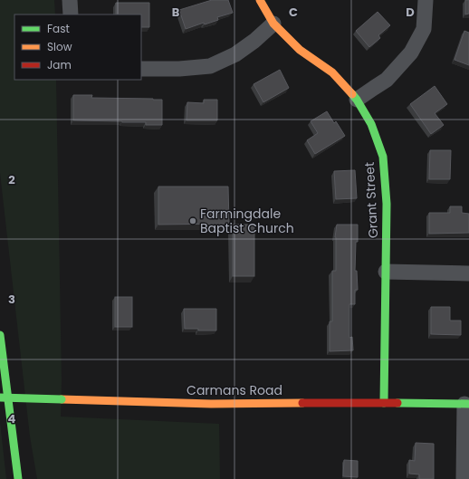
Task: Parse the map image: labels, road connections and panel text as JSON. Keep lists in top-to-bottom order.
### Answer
{
  "streets": {
    "main road": ["Grant Street", "Carmans Road"]
  },
  "crossings": [
    ["Grant Street", "Carmans Road"]
  ],
  "places": ["Farmingdale Baptist Church"],
  "legend": ["Fast", "Slow", "Jam"],
  "grid": {
    "columns": ["B", "C", "D"],
    "rows": ["2", "3", "4"]
  }
}
